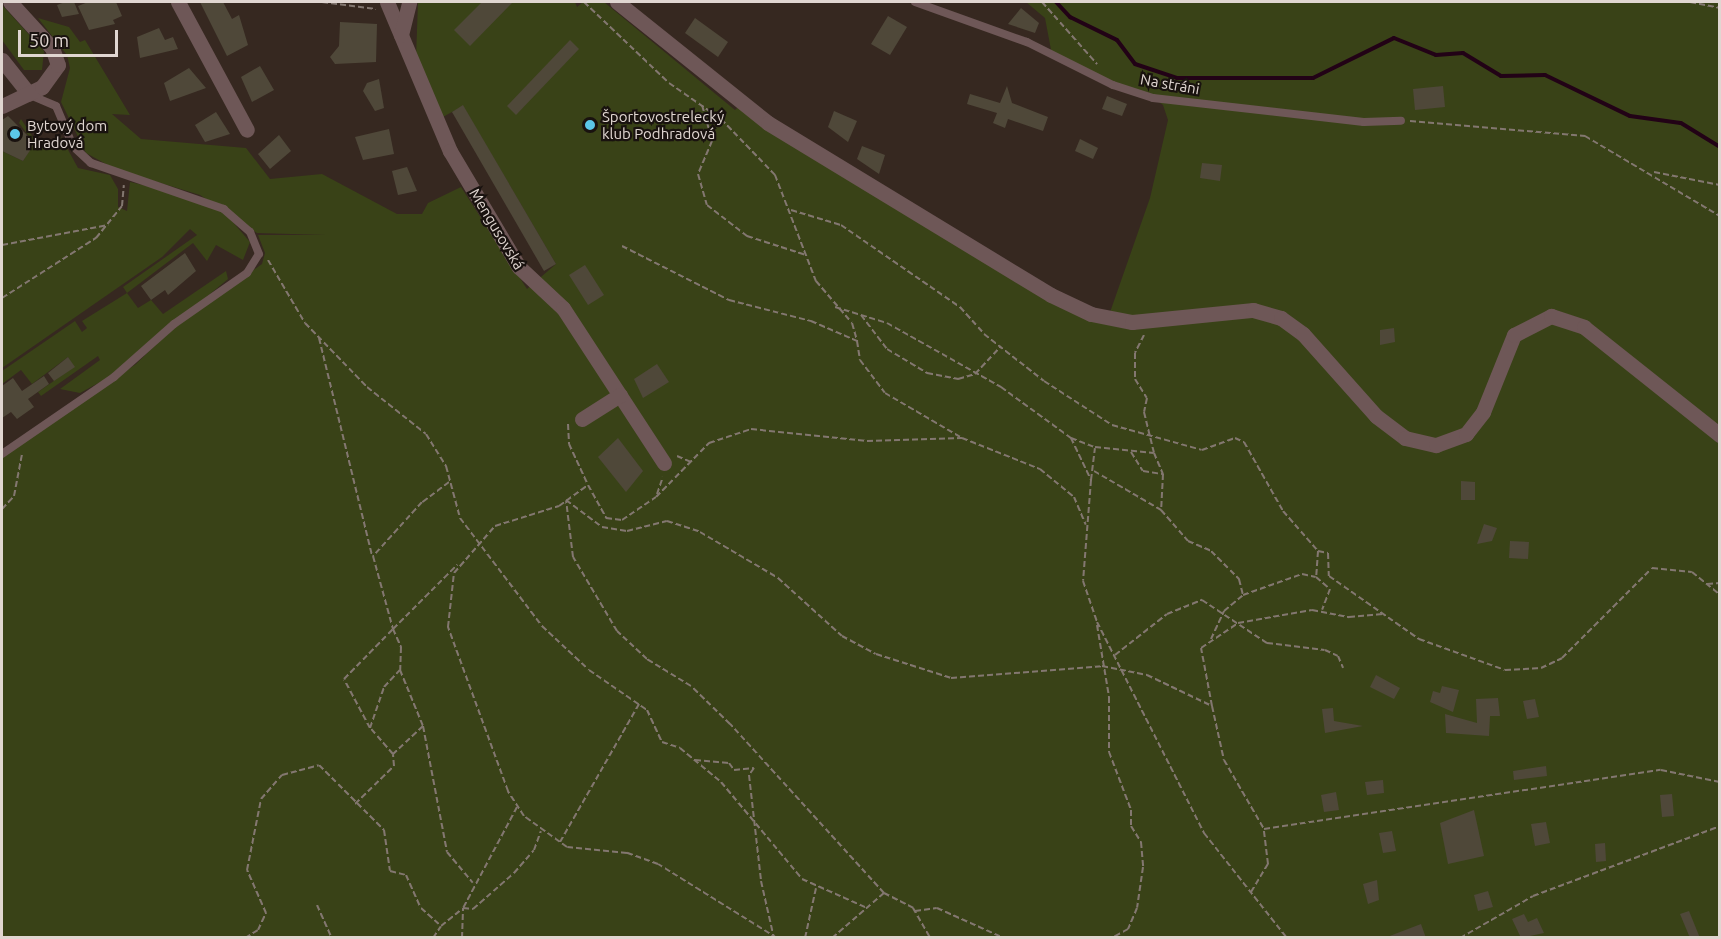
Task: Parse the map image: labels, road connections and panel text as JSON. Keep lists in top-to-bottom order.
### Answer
{
  "streets": {
    "street": ["Mengusovská"],
    "lane": ["Na stráni"]
  },
  "places": ["Športovostrelecký klub Podhradová", "Bytový dom Hradová"],
  "scale_bar": "50 m"
}
